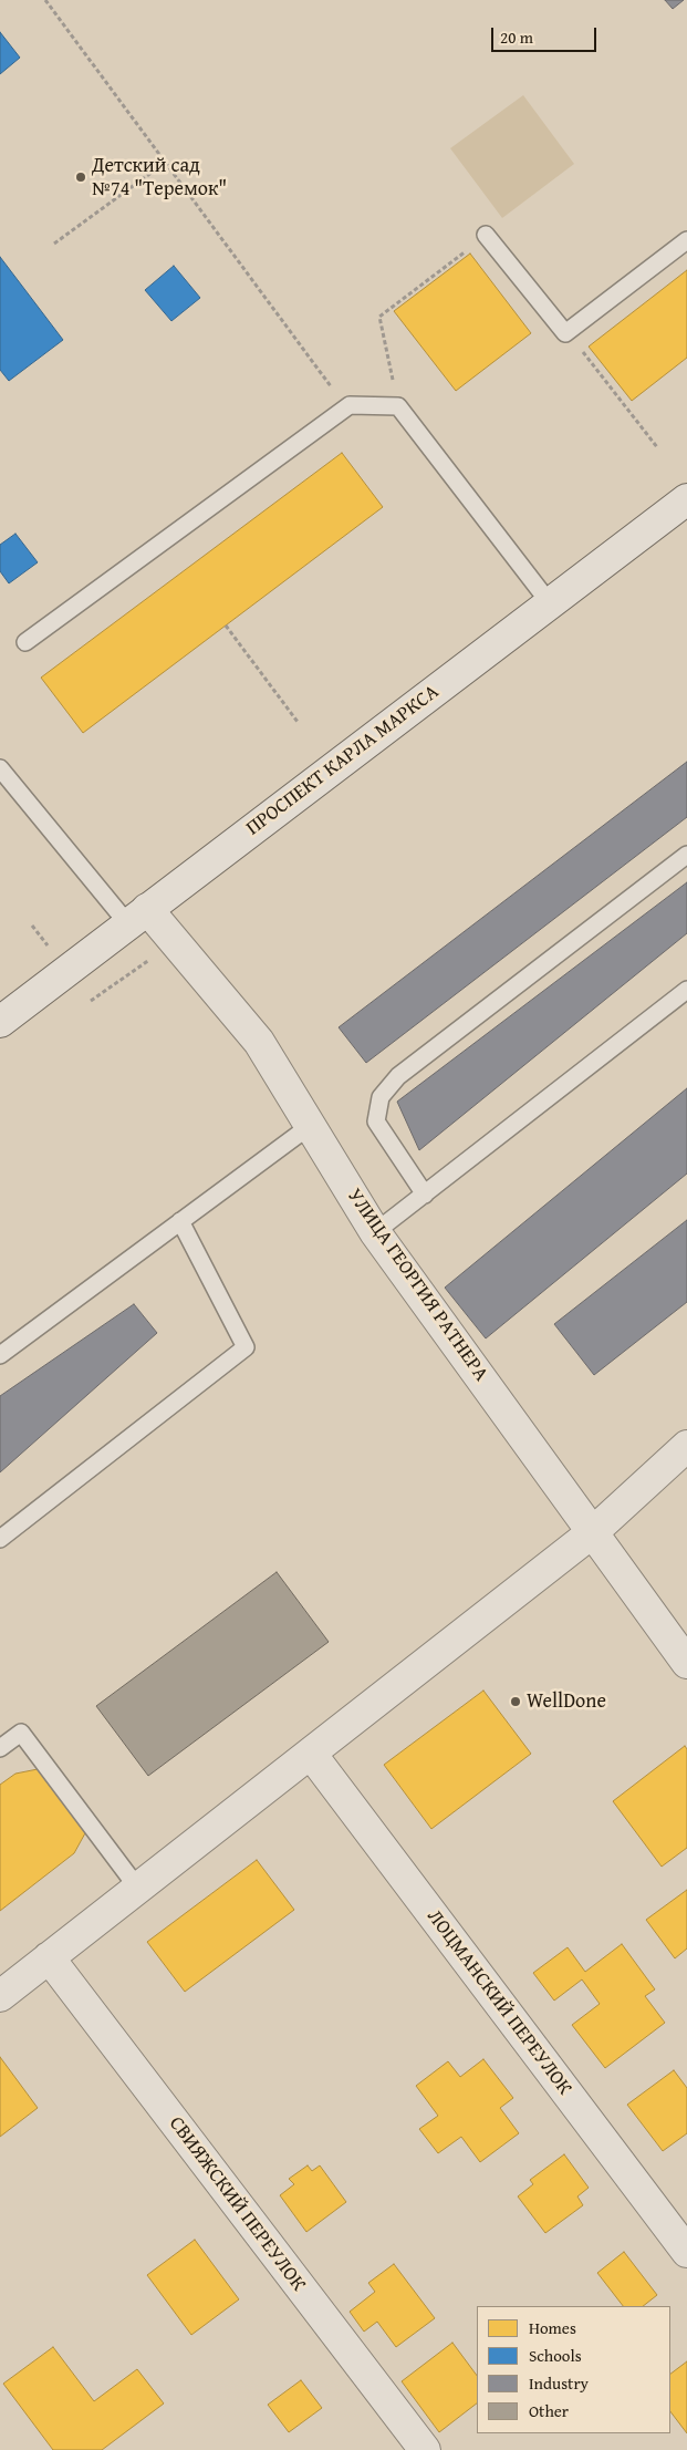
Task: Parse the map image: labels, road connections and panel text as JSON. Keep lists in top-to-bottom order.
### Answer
{
  "streets": {
    "street": [
      "ПРОСПЕКТ КАРЛА МАРКСА",
      "УЛИЦА ГЕОРГИЯ РАТНЕРА",
      "ЛОЦМАНСКИЙ ПЕРЕУЛОК",
      "СВИЯЖСКИЙ ПЕРЕУЛОК"
    ]
  },
  "crossings": [
    ["ПРОСПЕКТ КАРЛА МАРКСА", "УЛИЦА ГЕОРГИЯ РАТНЕРА"]
  ],
  "places": ["Детский сад №74 \"Теремок\"", "WellDone"],
  "legend": [
    "Homes",
    "Schools",
    "Industry",
    "Other"
  ],
  "scale_bar": "20 m"
}
